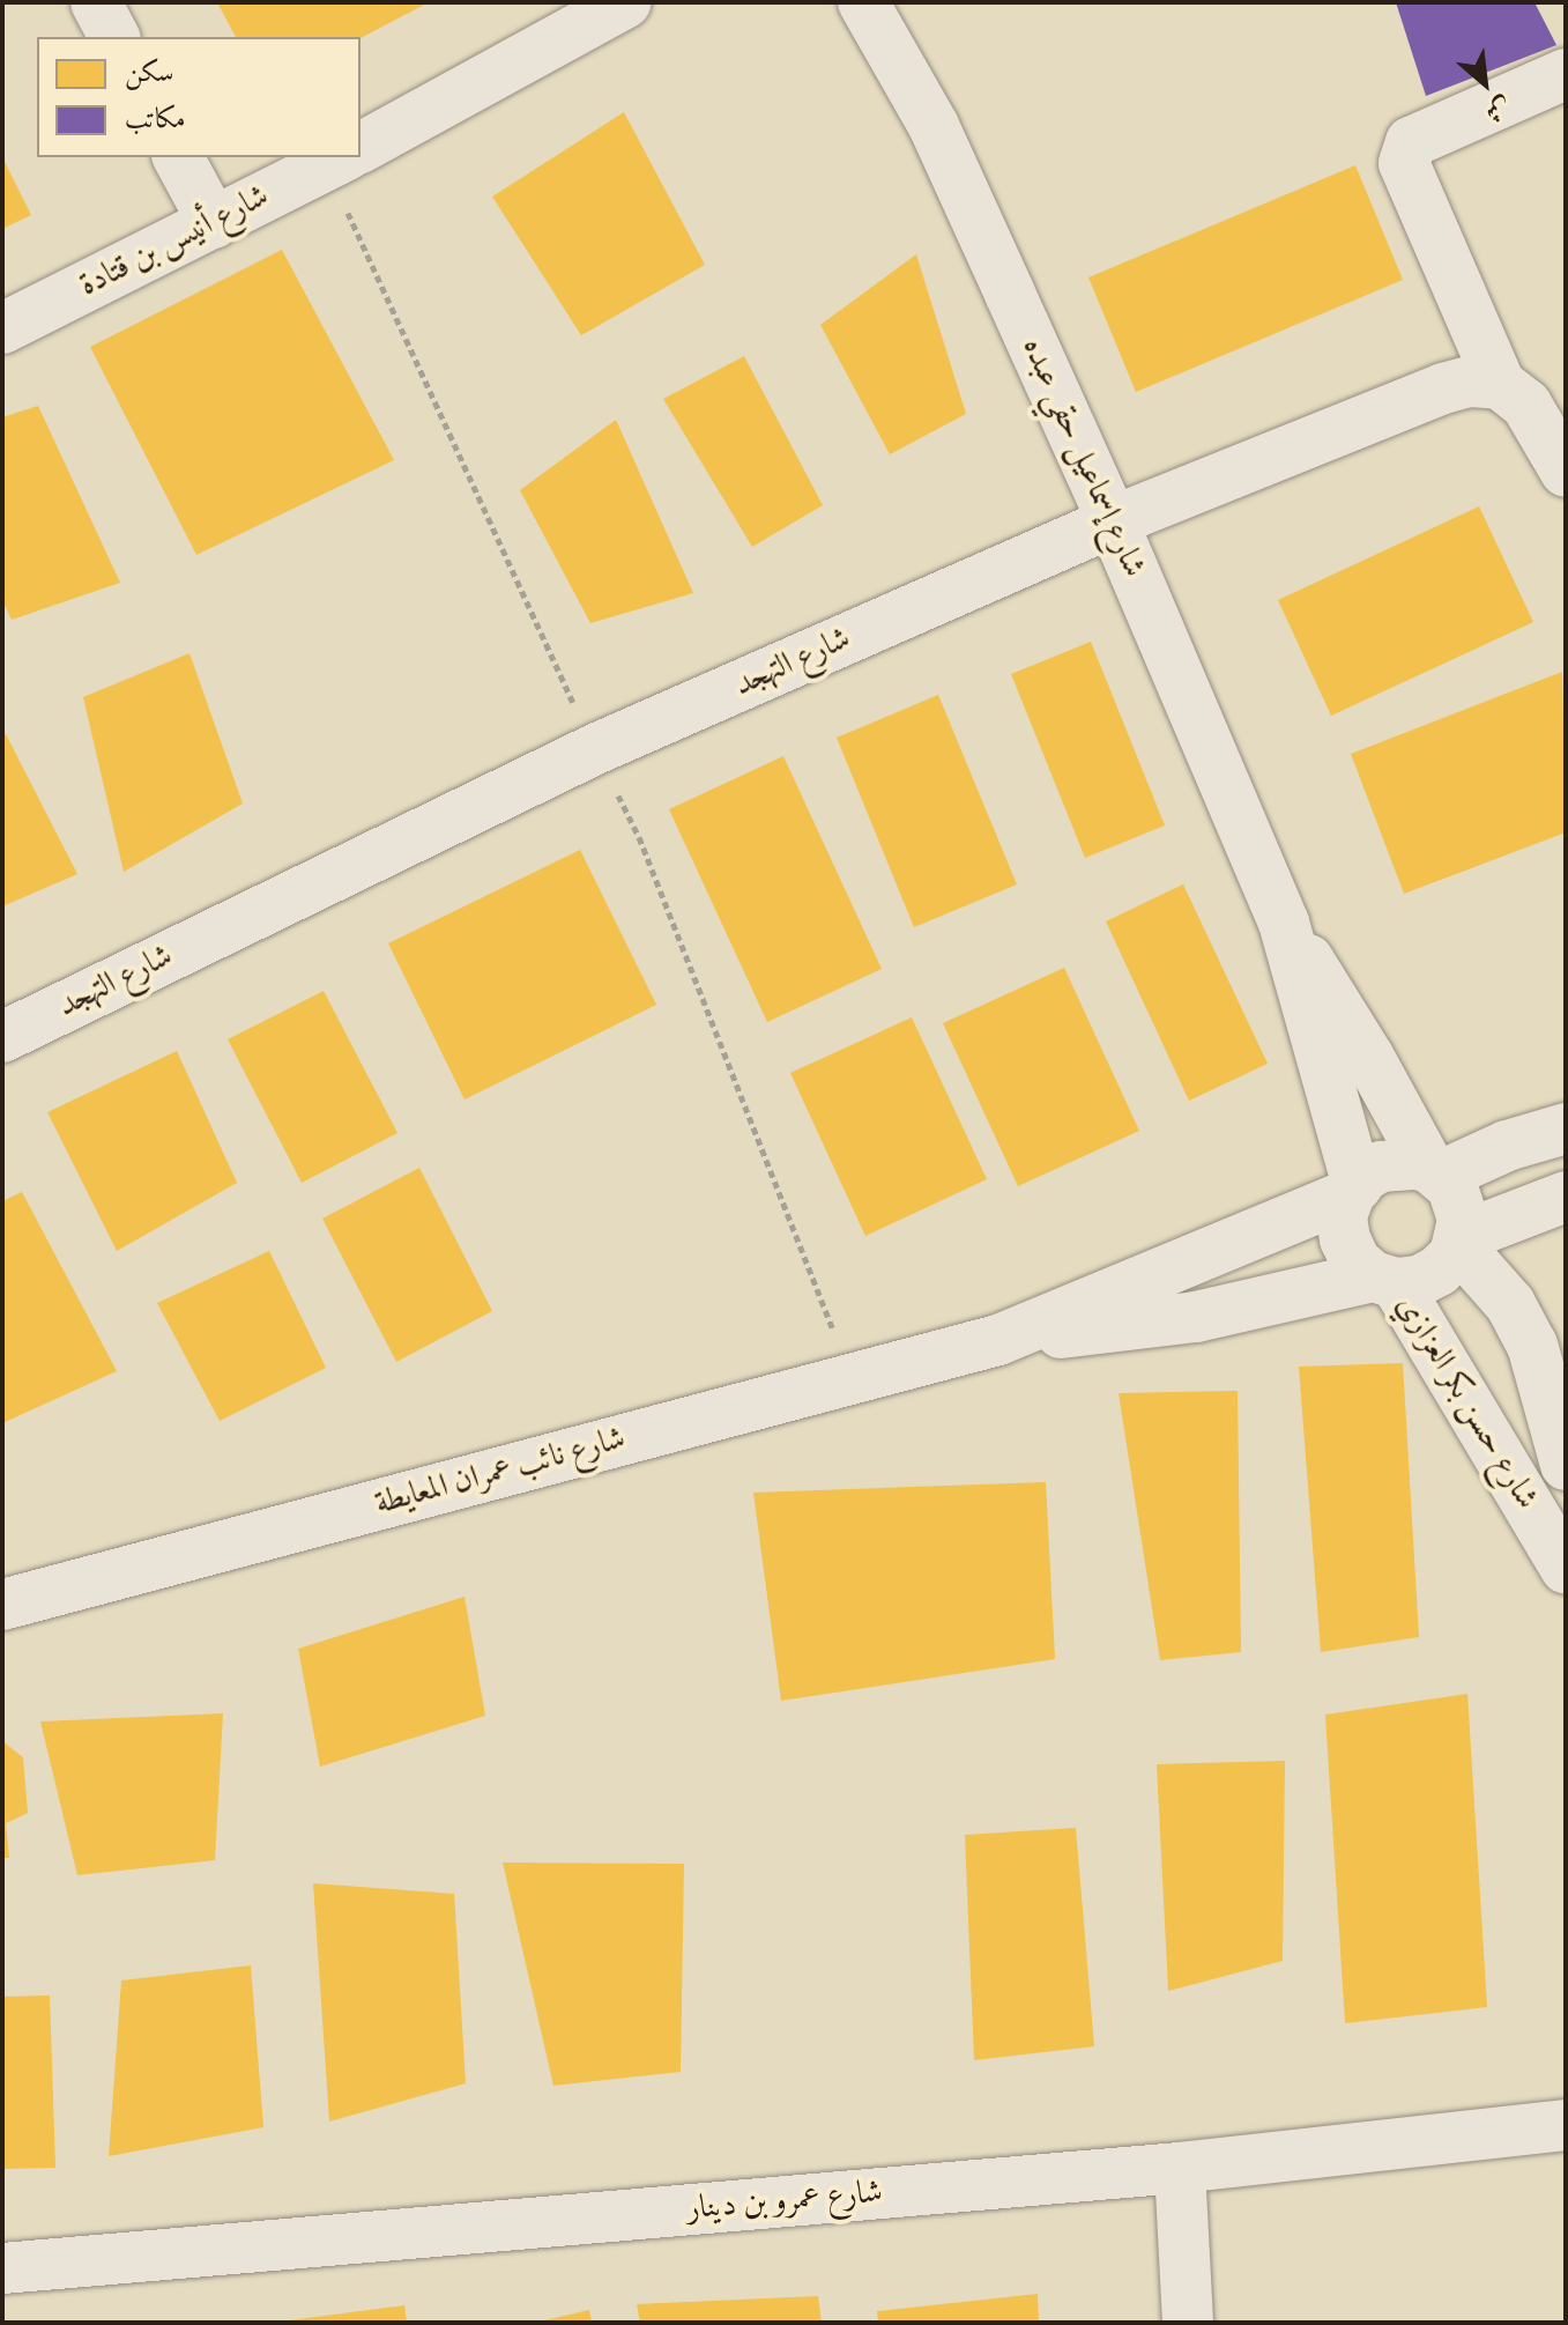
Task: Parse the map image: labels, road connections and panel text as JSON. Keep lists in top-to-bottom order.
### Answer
{
  "streets": {
    "street": [
      "شارع أنيس بن قتادة",
      "شارع إسماعيل حقي عبده",
      "شارع التهجد",
      "شارع حسن بكر العزازي",
      "شارع نائب عمران المعايطة",
      "شارع عمرو بن دينار"
    ]
  },
  "crossings": [
    ["شارع إسماعيل حقي عبده", "شارع التهجد"],
    ["شارع إسماعيل حقي عبده", "شارع حسن بكر العزازي"],
    ["شارع إسماعيل حقي عبده", "شارع نائب عمران المعايطة"],
    ["شارع حسن بكر العزازي", "شارع نائب عمران المعايطة"]
  ],
  "legend": ["سكن", "مكاتب"],
  "north": "bottom right"
}
